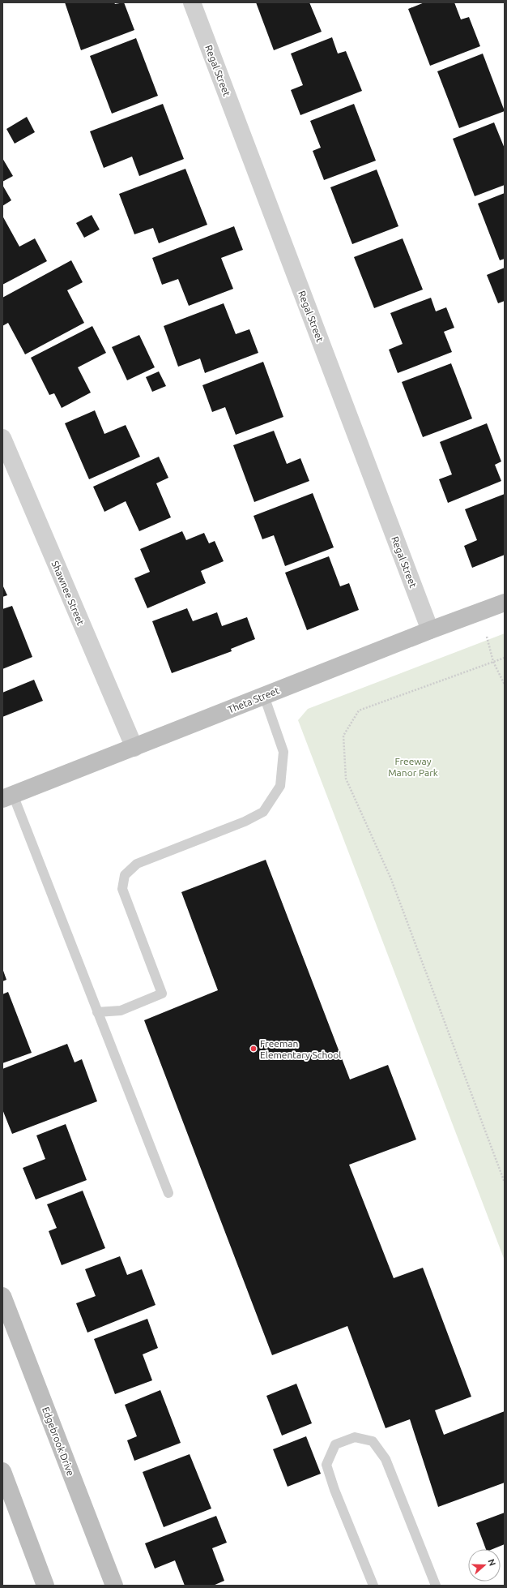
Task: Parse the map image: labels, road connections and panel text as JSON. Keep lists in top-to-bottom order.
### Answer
{
  "streets": {
    "street": [
      "Regal Street",
      "Shawnee Street",
      "Theta Street",
      "Edgebrook Drive"
    ]
  },
  "crossings": [
    ["Regal Street", "Theta Street"],
    ["Shawnee Street", "Theta Street"]
  ],
  "parks": ["Freeway Manor Park"],
  "places": ["Freeman Elementary School"],
  "north": "right"
}
